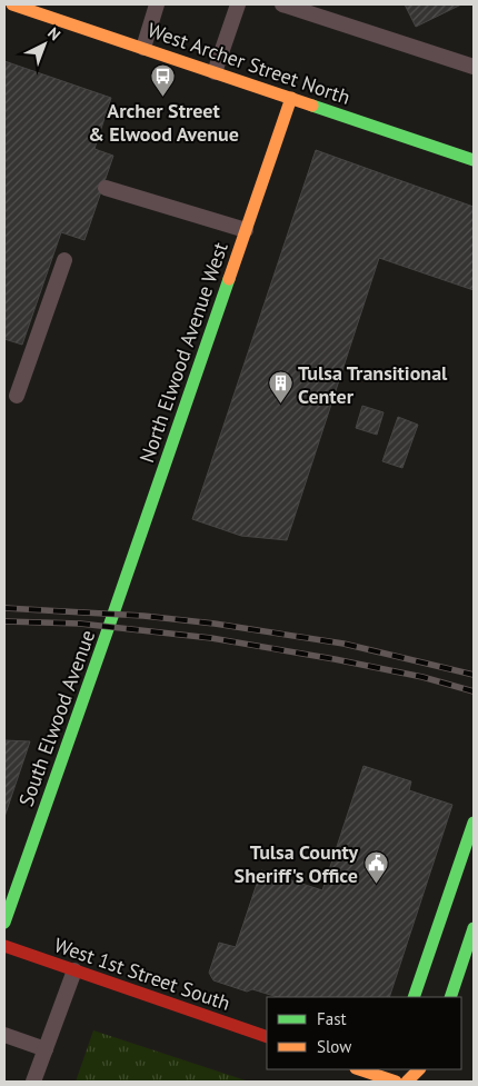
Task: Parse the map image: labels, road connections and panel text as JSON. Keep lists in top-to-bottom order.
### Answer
{
  "streets": {
    "street": [
      "West Archer Street North",
      "North Elwood Avenue West",
      "South Elwood Avenue",
      "West 1st Street South"
    ]
  },
  "crossings": [
    ["West Archer Street North", "North Elwood Avenue West"],
    ["North Elwood Avenue West", "South Elwood Avenue"]
  ],
  "places": {
    "bus stop": ["Archer Street & Elwood Avenue"],
    "building": ["Tulsa Transitional Center"],
    "public building": ["Tulsa County Sheriff's Office"]
  },
  "legend": ["Fast", "Slow"],
  "north": "top right"
}
